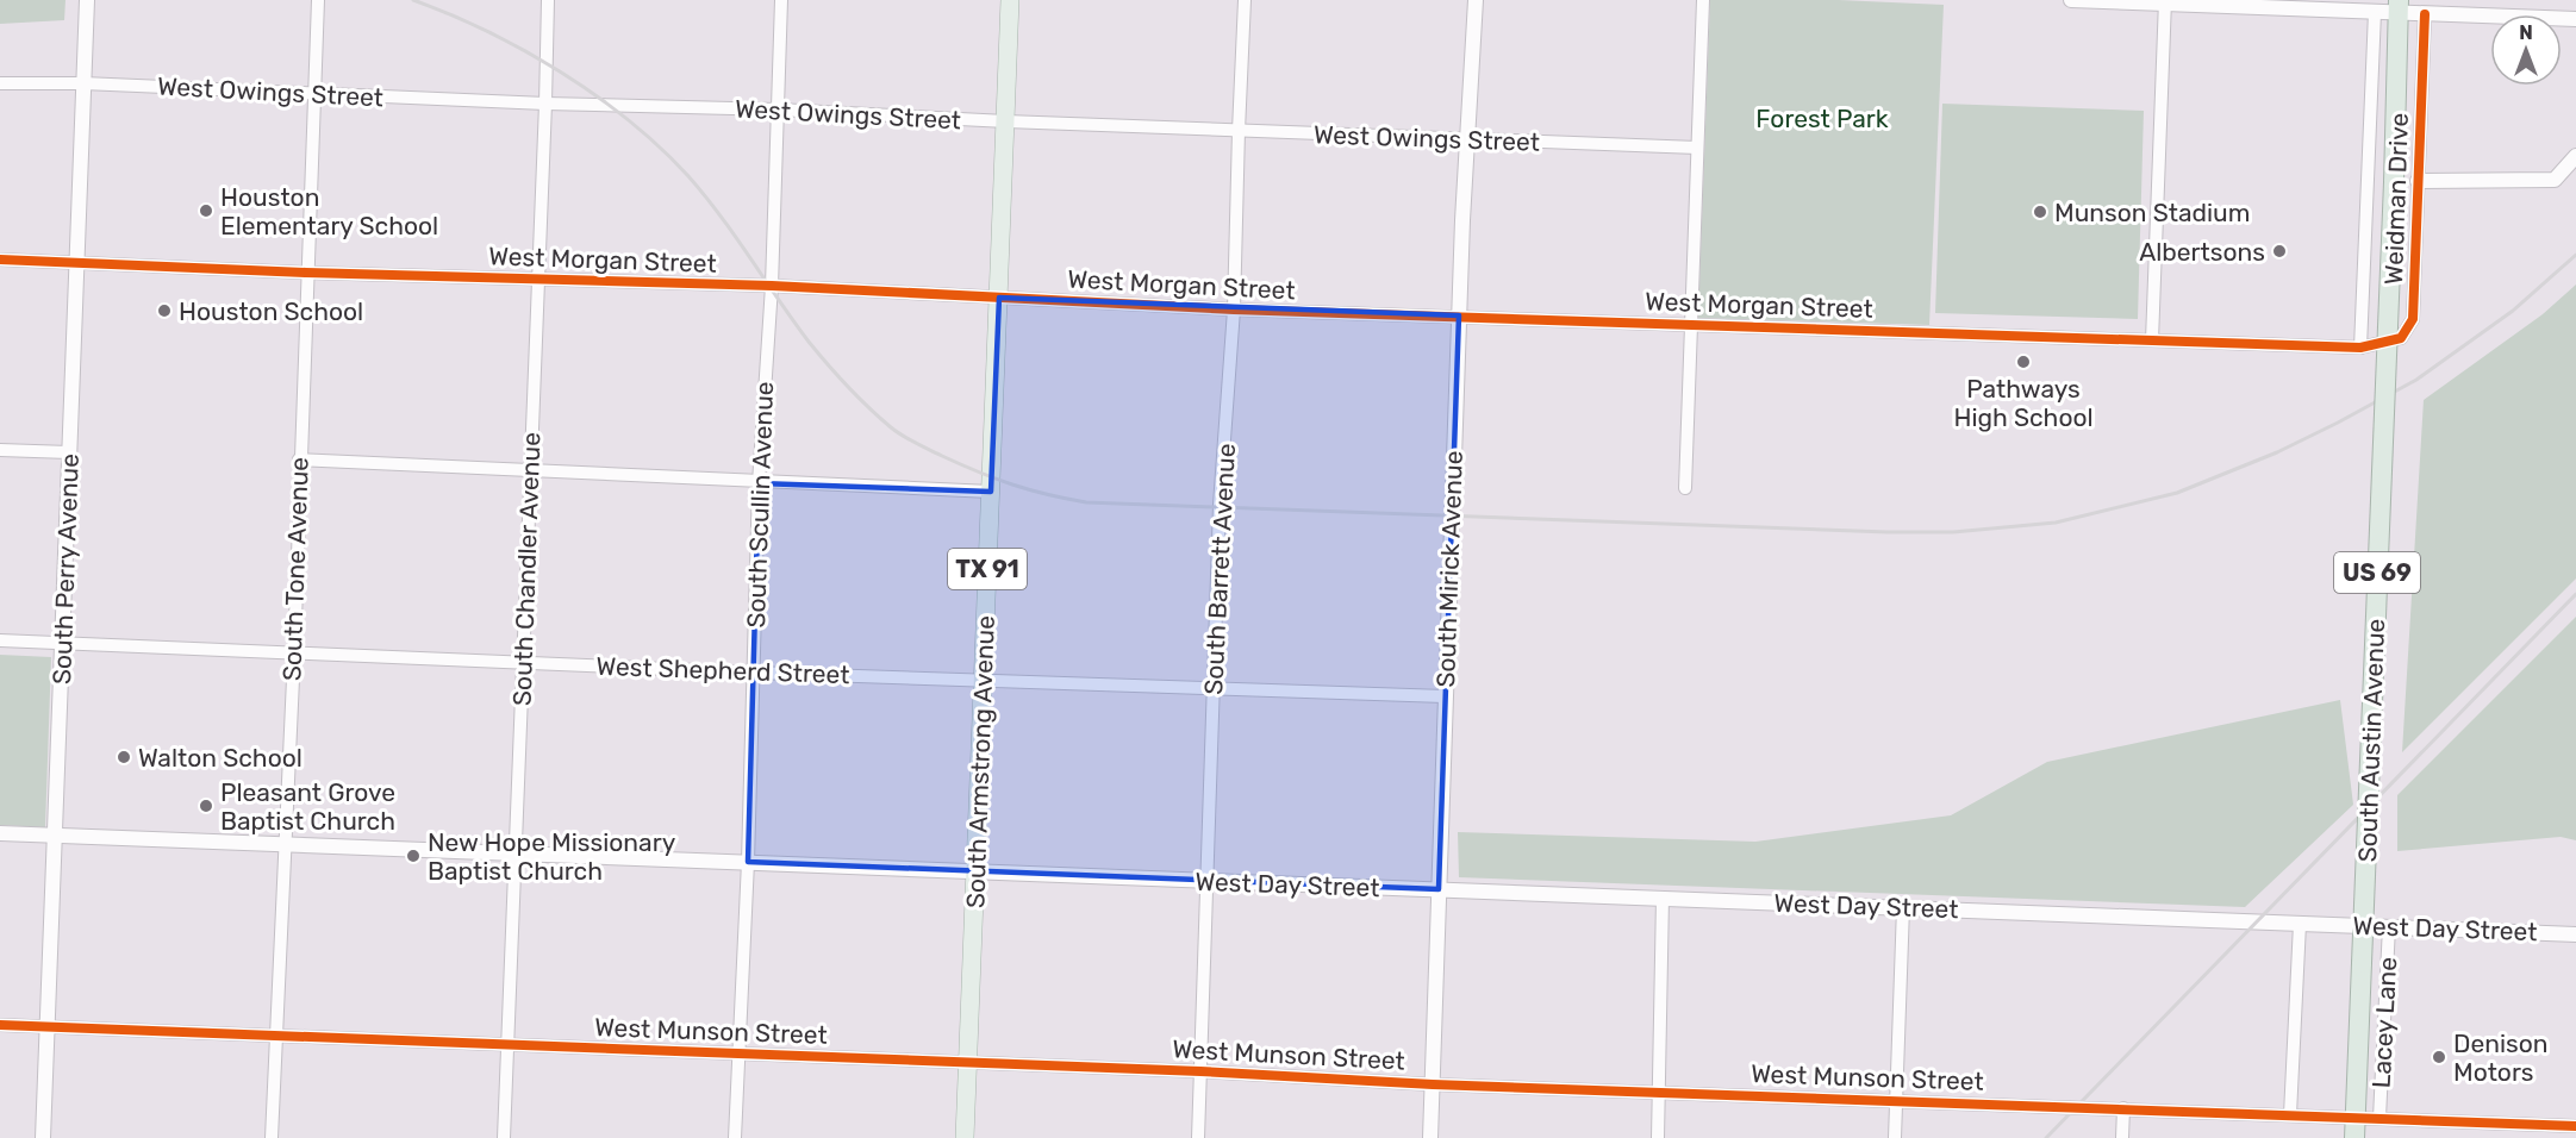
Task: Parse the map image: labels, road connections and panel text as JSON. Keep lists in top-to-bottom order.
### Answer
{
  "streets": {
    "highway": ["US 69", "South Austin Avenue"],
    "main road": ["TX 91", "South Armstrong Avenue"],
    "street": [
      "West Owings Street",
      "Weidman Drive",
      "West Morgan Street",
      "South Scullin Avenue",
      "South Perry Avenue",
      "South Tone Avenue",
      "South Chandler Avenue",
      "South Barrett Avenue",
      "South Mirick Avenue",
      "West Shepherd Street",
      "West Day Street",
      "Lacey Lane",
      "West Munson Street"
    ]
  },
  "crossings": [
    ["West Owings Street", "South Scullin Avenue"],
    ["West Owings Street", "South Perry Avenue"],
    ["West Owings Street", "South Tone Avenue"],
    ["West Owings Street", "South Chandler Avenue"],
    ["West Owings Street", "South Barrett Avenue"],
    ["West Owings Street", "South Mirick Avenue"],
    ["West Owings Street", "South Armstrong Avenue"],
    ["Weidman Drive", "West Morgan Street"],
    ["West Morgan Street", "South Scullin Avenue"],
    ["West Morgan Street", "South Perry Avenue"],
    ["West Morgan Street", "South Tone Avenue"],
    ["West Morgan Street", "South Chandler Avenue"],
    ["West Morgan Street", "South Barrett Avenue"],
    ["West Morgan Street", "South Mirick Avenue"],
    ["West Morgan Street", "South Armstrong Avenue"],
    ["South Scullin Avenue", "West Shepherd Street"],
    ["South Scullin Avenue", "West Day Street"],
    ["South Scullin Avenue", "West Munson Street"],
    ["South Perry Avenue", "West Shepherd Street"],
    ["South Perry Avenue", "West Day Street"],
    ["South Perry Avenue", "West Munson Street"],
    ["South Tone Avenue", "West Shepherd Street"],
    ["South Tone Avenue", "West Day Street"],
    ["South Tone Avenue", "West Munson Street"],
    ["South Chandler Avenue", "West Shepherd Street"],
    ["South Chandler Avenue", "West Day Street"],
    ["South Chandler Avenue", "West Munson Street"],
    ["South Barrett Avenue", "West Shepherd Street"],
    ["South Barrett Avenue", "West Day Street"],
    ["South Barrett Avenue", "West Munson Street"],
    ["South Mirick Avenue", "West Shepherd Street"],
    ["South Mirick Avenue", "West Day Street"],
    ["South Mirick Avenue", "West Munson Street"],
    ["West Shepherd Street", "South Armstrong Avenue"],
    ["South Austin Avenue", "West Munson Street"],
    ["South Armstrong Avenue", "West Day Street"],
    ["South Armstrong Avenue", "West Munson Street"],
    ["West Day Street", "Lacey Lane"],
    ["Lacey Lane", "West Munson Street"]
  ],
  "parks": ["Forest Park"],
  "places": [
    "Houston Elementary School",
    "Munson Stadium",
    "Albertsons",
    "Houston School",
    "Pathways High School",
    "Walton School",
    "Pleasant Grove Baptist Church",
    "New Hope Missionary Baptist Church",
    "Denison Motors"
  ],
  "north": "top"
}
